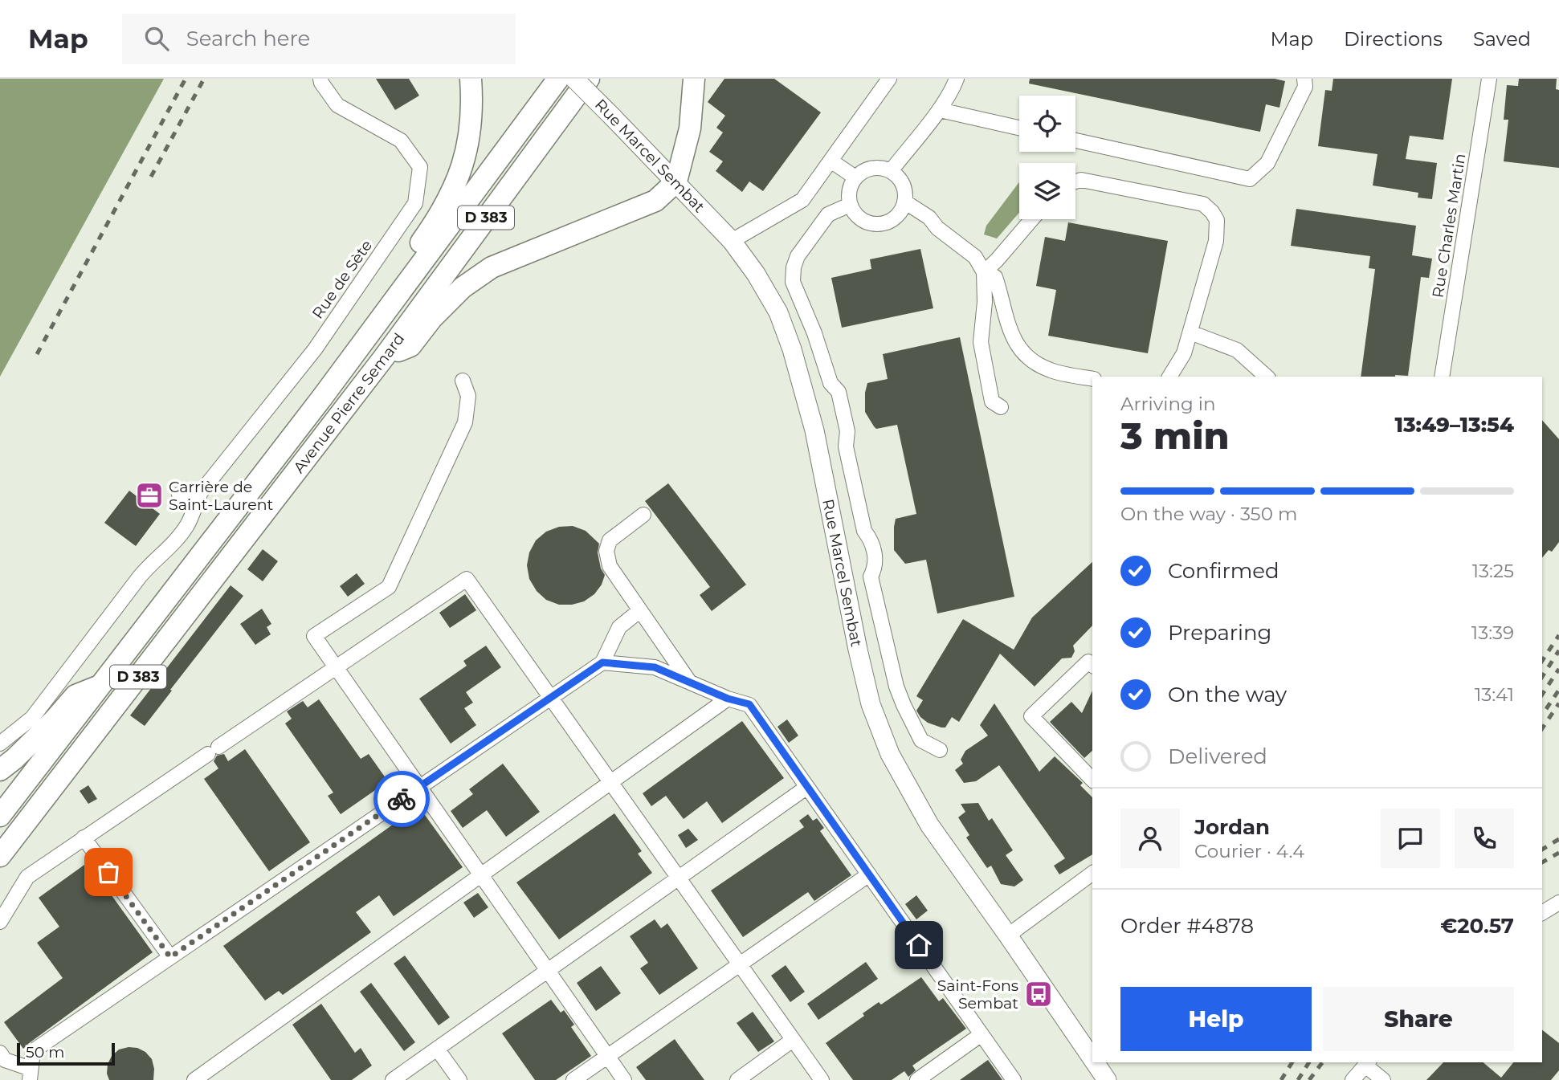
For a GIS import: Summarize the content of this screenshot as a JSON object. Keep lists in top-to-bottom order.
{
  "streets": {
    "highway": ["D 383", "Avenue Pierre Semard"],
    "main road": ["Rue Marcel Sembat"],
    "street": ["Rue Charles Martin", "Rue de Sète"]
  },
  "places": {
    "office": ["Carrière de Saint-Laurent"],
    "bus stop": ["Saint-Fons Sembat"]
  },
  "scale_bar": "50 m",
  "page": {
    "header": "Map",
    "search": "Search here",
    "nav": ["Map", "Directions", "Saved"],
    "heading": ["3 min", "Arriving in", "13:49–13:54"],
    "panel": [
      "Jordan",
      "Courier · 4.4",
      "Order #4878",
      "€20.57"
    ],
    "bar": "On the way · 350 m",
    "list": [
      ["Confirmed", "13:25"],
      ["Preparing", "13:39"],
      ["On the way", "13:41"],
      "Delivered"
    ],
    "buttons": ["Help", "Share"],
    "scale": "50 m"
  }
}
